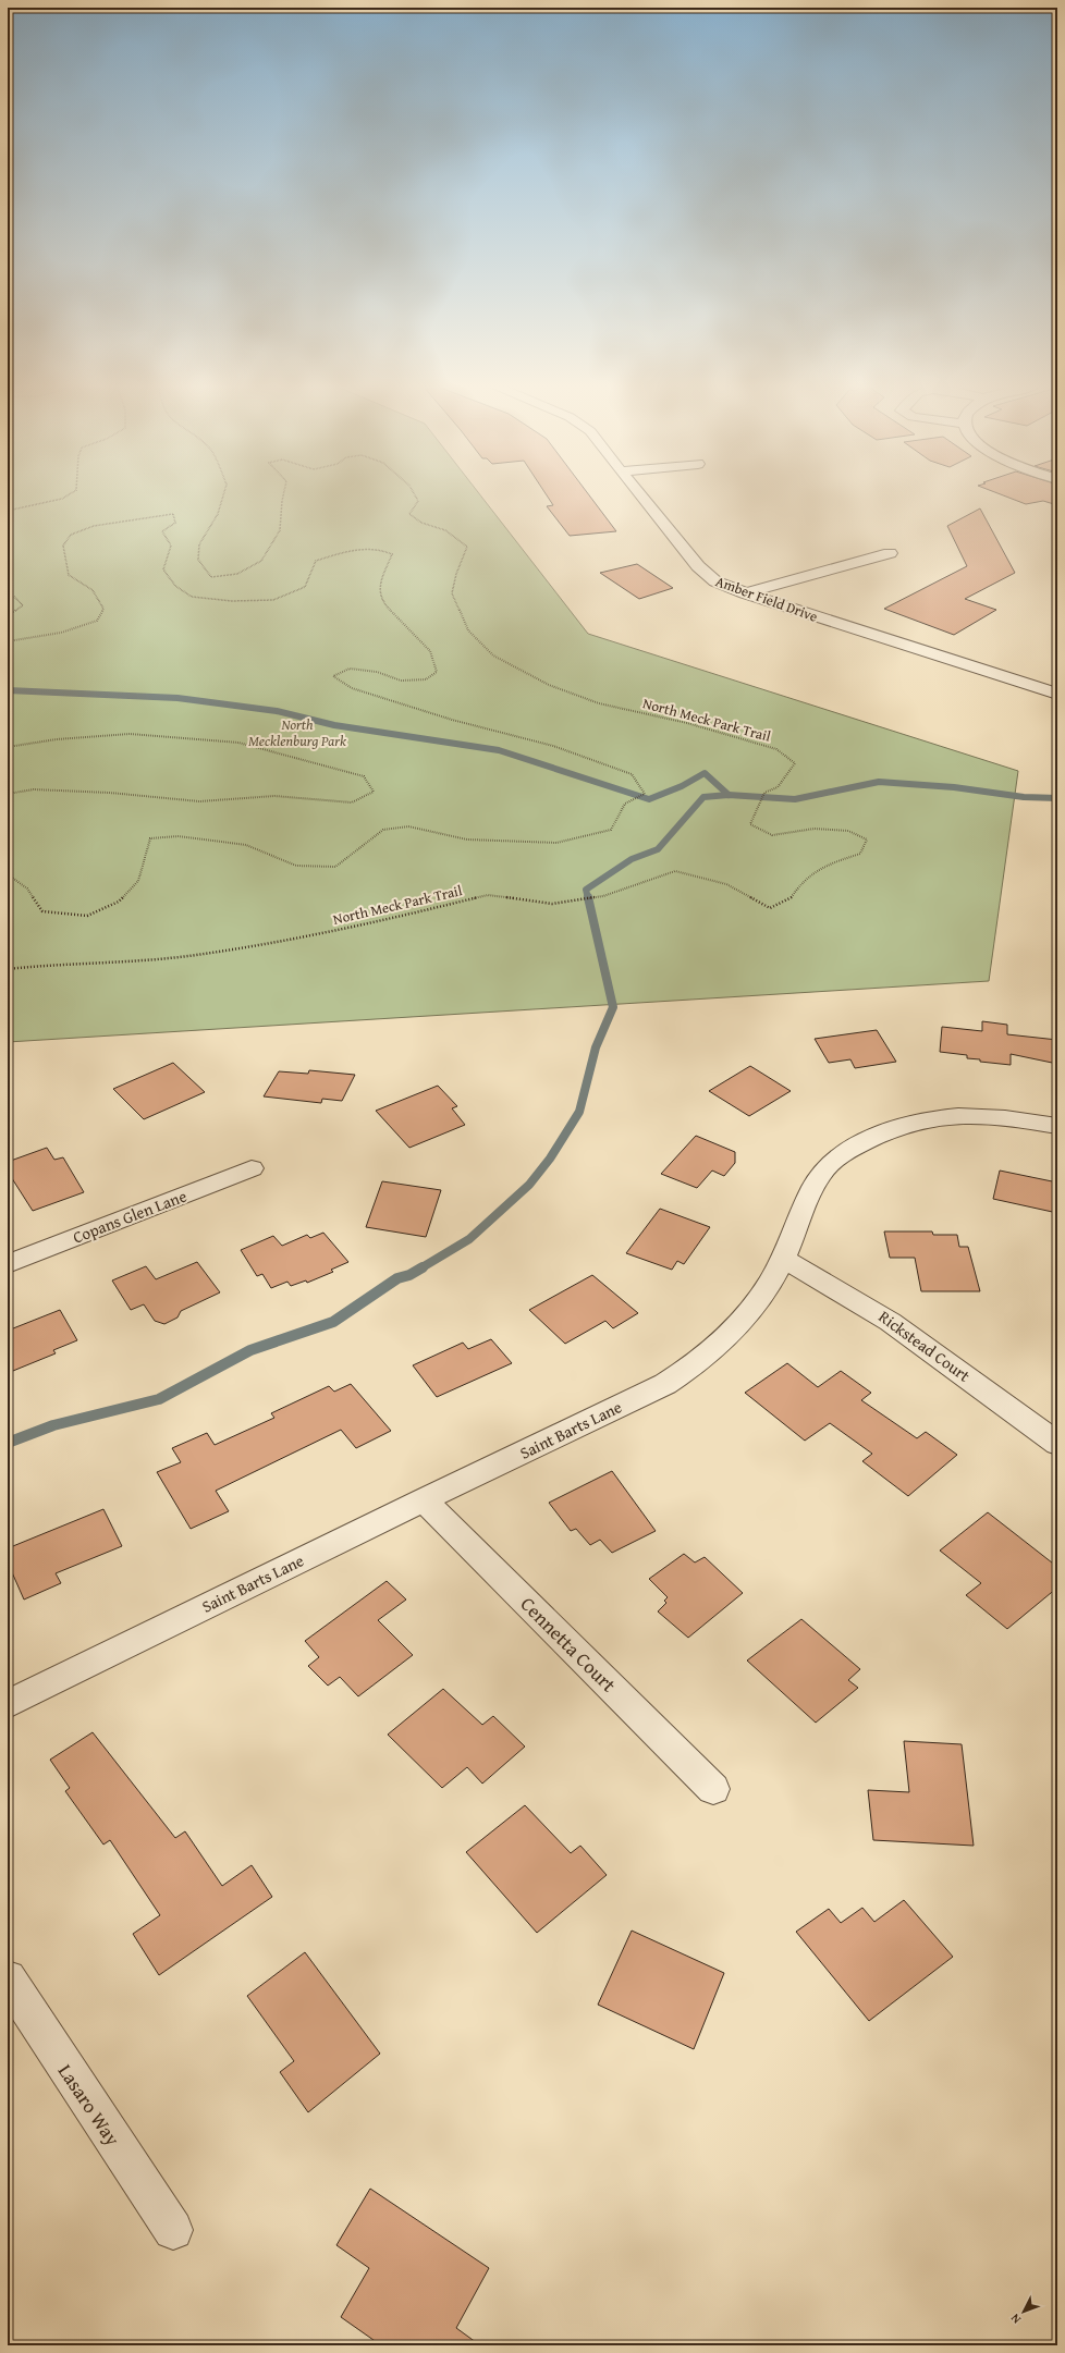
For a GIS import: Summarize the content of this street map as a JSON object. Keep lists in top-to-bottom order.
{
  "streets": {
    "street": [
      "Amber Field Drive",
      "Copans Glen Lane",
      "Rickstead Court",
      "Saint Barts Lane",
      "Cennetta Court",
      "Lasaro Way"
    ],
    "path": ["North Meck Park Trail"]
  },
  "crossings": [
    ["Rickstead Court", "Saint Barts Lane"],
    ["Saint Barts Lane", "Cennetta Court"]
  ],
  "parks": ["North Mecklenburg Park"],
  "north": "bottom left"
}
